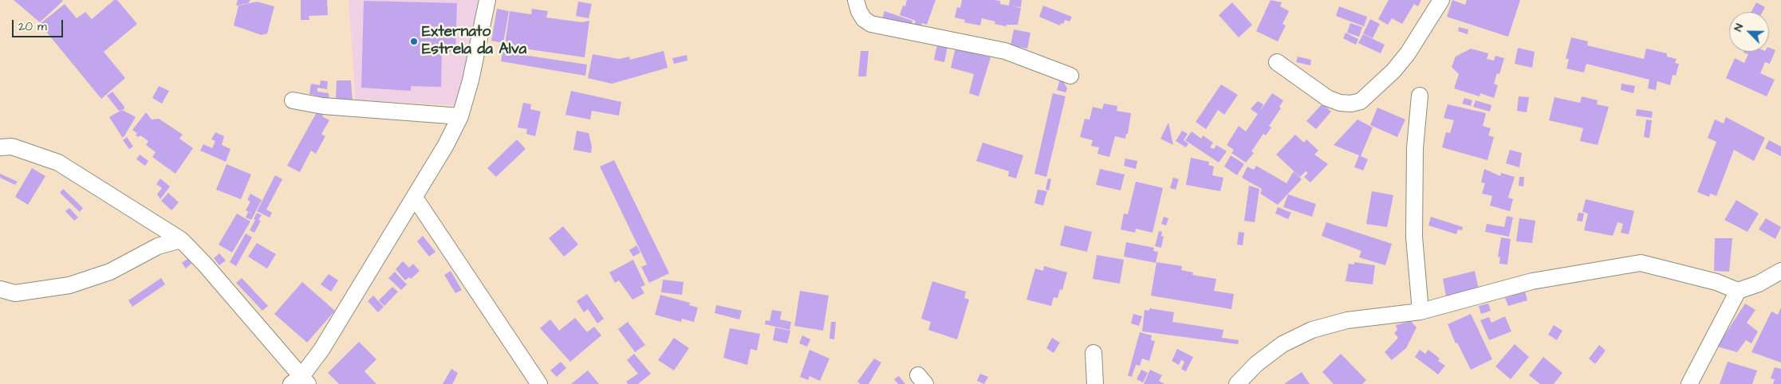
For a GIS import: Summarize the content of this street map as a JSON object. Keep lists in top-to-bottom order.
{
  "places": ["Externato Estrela da Alva"],
  "scale_bar": "20 m",
  "north": "top left"
}
